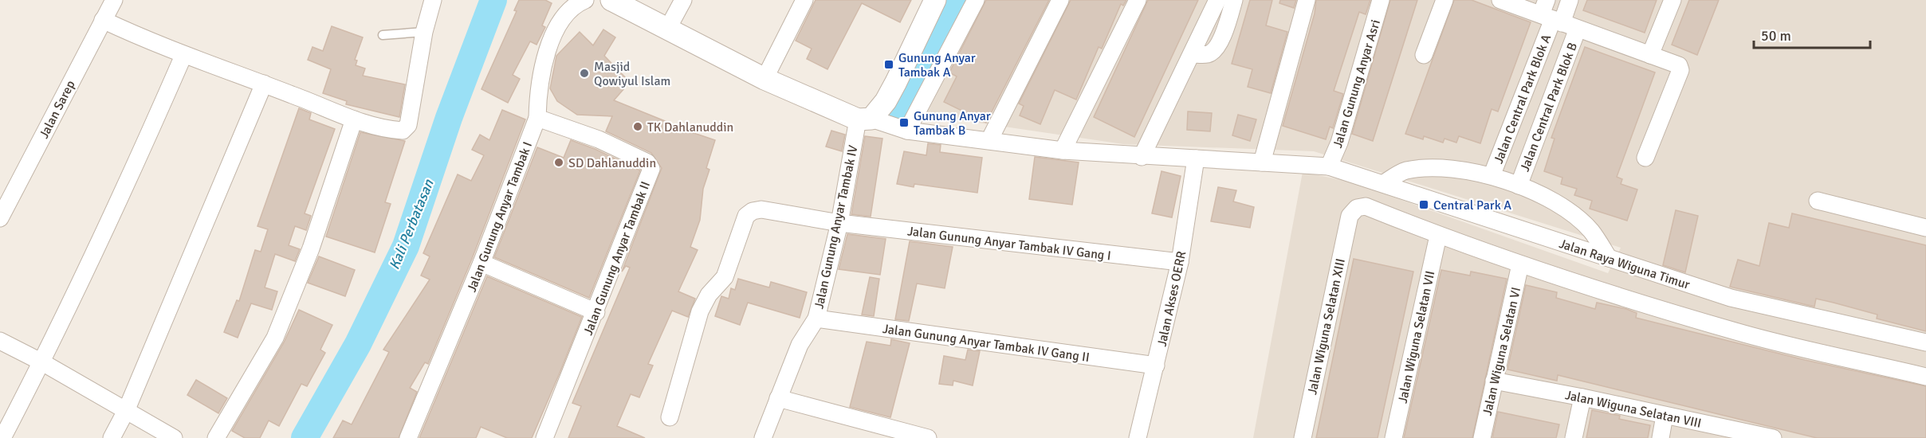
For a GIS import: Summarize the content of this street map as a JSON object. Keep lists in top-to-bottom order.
{
  "streets": {
    "street": [
      "Jalan Gunung Anyar Asri",
      "Jalan Central Park Blok A",
      "Jalan Central Park Blok B",
      "Jalan Sarep",
      "Jalan Gunung Anyar Tambak I",
      "Jalan Gunung Anyar Tambak IV",
      "Jalan Gunung Anyar Tambak IV Gang I",
      "Jalan Gunung Anyar Tambak II",
      "Jalan Raya Wiguna Timur",
      "Jalan Akses OERR",
      "Jalan Wiguna Selatan XIII",
      "Jalan Wiguna Selatan VII",
      "Jalan Gunung Anyar Tambak IV Gang II",
      "Jalan Wiguna Selatan VI",
      "Jalan Wiguna Selatan VIII"
    ]
  },
  "crossings": [
    ["Jalan Gunung Anyar Asri", "Jalan Raya Wiguna Timur"],
    ["Jalan Central Park Blok A", "Jalan Central Park Blok B"],
    ["Jalan Gunung Anyar Tambak I", "Jalan Gunung Anyar Tambak II"],
    ["Jalan Gunung Anyar Tambak IV", "Jalan Gunung Anyar Tambak IV Gang I"],
    ["Jalan Gunung Anyar Tambak IV", "Jalan Raya Wiguna Timur"],
    ["Jalan Gunung Anyar Tambak IV", "Jalan Gunung Anyar Tambak IV Gang II"],
    ["Jalan Gunung Anyar Tambak IV Gang I", "Jalan Akses OERR"],
    ["Jalan Raya Wiguna Timur", "Jalan Akses OERR"],
    ["Jalan Akses OERR", "Jalan Gunung Anyar Tambak IV Gang II"],
    ["Jalan Wiguna Selatan XIII", "Jalan Wiguna Selatan VII"],
    ["Jalan Wiguna Selatan VI", "Jalan Wiguna Selatan VIII"]
  ],
  "water": ["Kali Perbatasan"],
  "places": {
    "transit": ["Gunung Anyar Tambak A", "Gunung Anyar Tambak B", "Central Park A"],
    "other": ["Masjid Qowiyul Islam", "TK Dahlanuddin", "SD Dahlanuddin"]
  },
  "scale_bar": "50 m"
}
